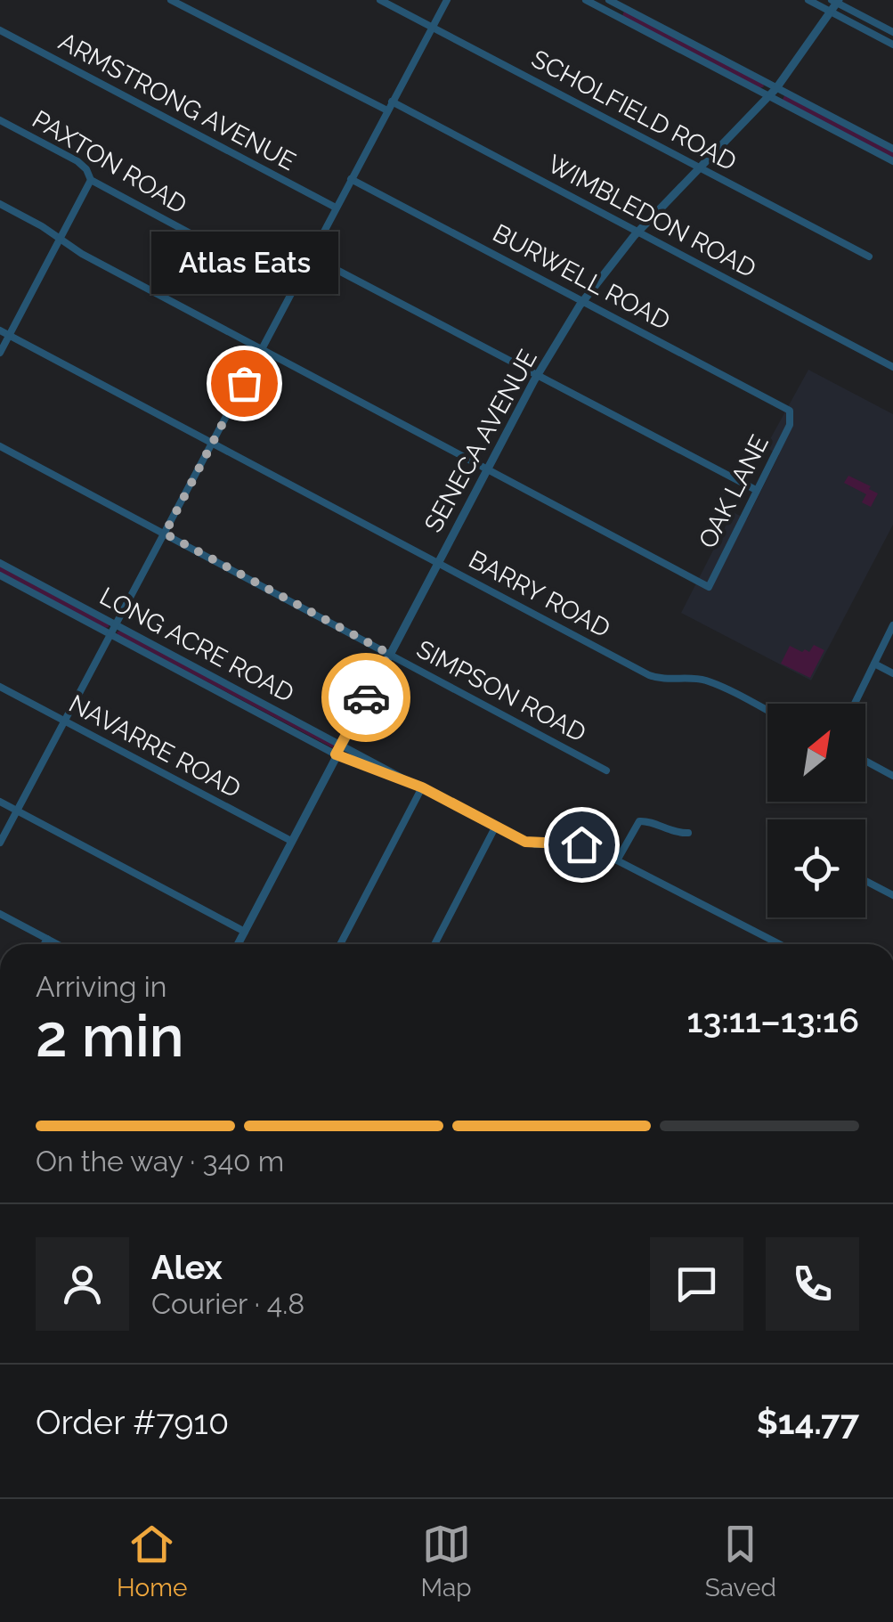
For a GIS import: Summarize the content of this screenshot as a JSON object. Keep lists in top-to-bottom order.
{
  "streets": {
    "street": [
      "ARMSTRONG AVENUE",
      "SCHOLFIELD ROAD",
      "PAXTON ROAD",
      "WIMBLEDON ROAD",
      "BURWELL ROAD",
      "SENECA AVENUE",
      "OAK LANE",
      "BARRY ROAD",
      "LONG ACRE ROAD",
      "SIMPSON ROAD",
      "NAVARRE ROAD"
    ]
  },
  "crossings": [
    ["SCHOLFIELD ROAD", "SENECA AVENUE"],
    ["WIMBLEDON ROAD", "SENECA AVENUE"],
    ["BURWELL ROAD", "SENECA AVENUE"],
    ["BURWELL ROAD", "OAK LANE"],
    ["SENECA AVENUE", "OAK LANE"],
    ["SENECA AVENUE", "BARRY ROAD"],
    ["SENECA AVENUE", "LONG ACRE ROAD"],
    ["SENECA AVENUE", "SIMPSON ROAD"],
    ["SENECA AVENUE", "NAVARRE ROAD"]
  ],
  "places": ["Atlas Eats"],
  "north": "top right",
  "page": {
    "bubble": "Atlas Eats",
    "heading": ["2 min", "Arriving in", "13:11–13:16"],
    "panel": [
      "Alex",
      "Courier · 4.8",
      "Order #7910",
      "$14.77"
    ],
    "bar": "On the way · 340 m",
    "tabs": ["Home", "Map", "Saved"]
  }
}
